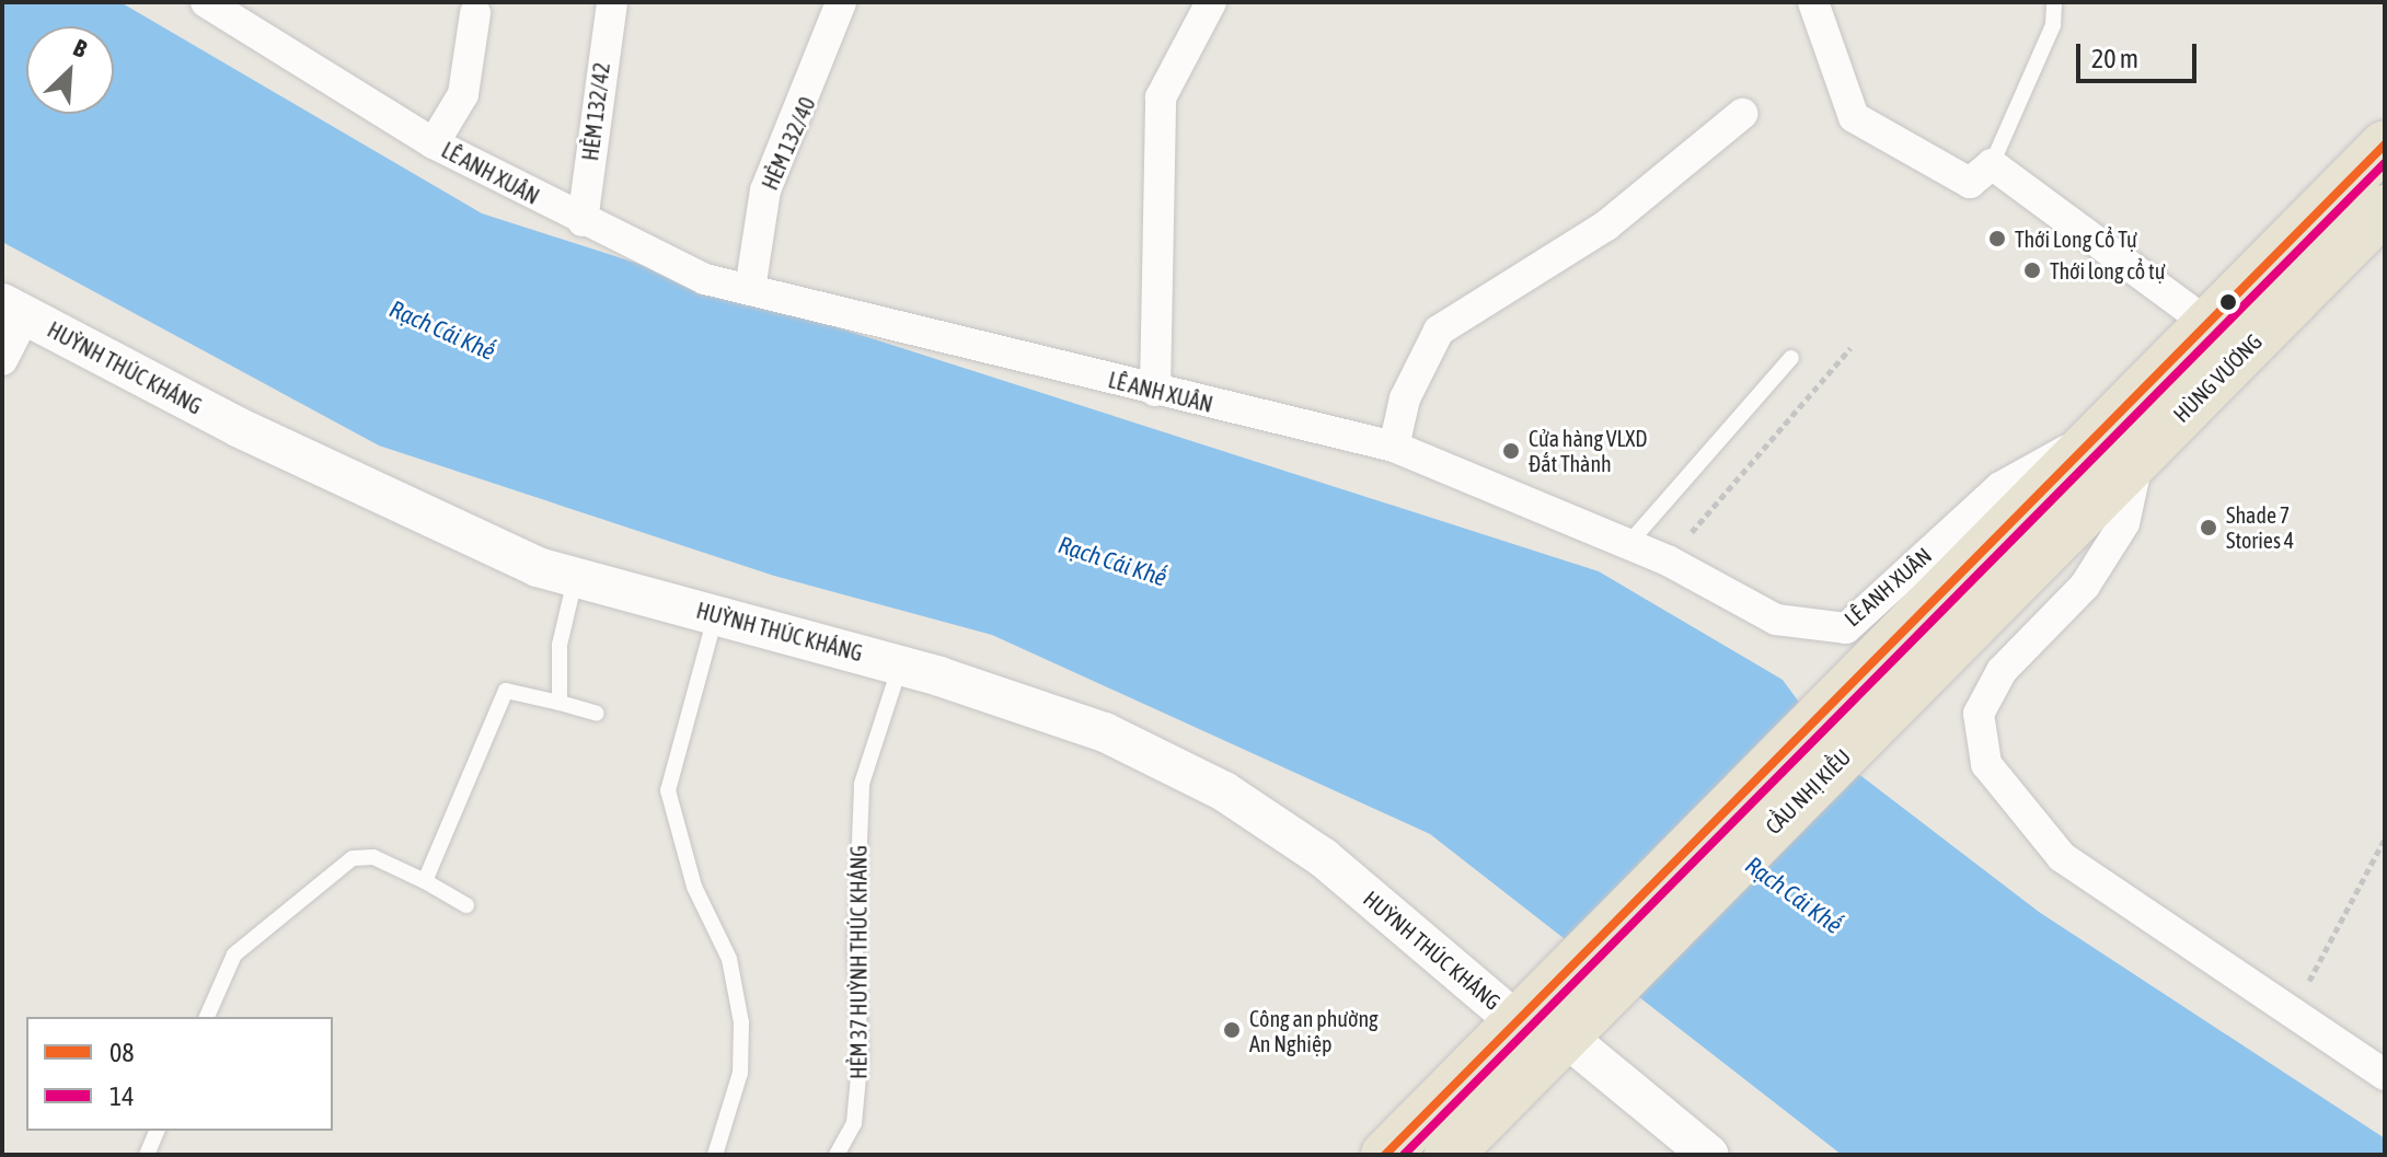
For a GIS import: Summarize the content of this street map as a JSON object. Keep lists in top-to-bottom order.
{
  "streets": {
    "highway": ["HÙNG VƯƠNG", "CẦU NHỊ KIỀU"],
    "street": [
      "HẺM 132/42",
      "HẺM 132/40",
      "LÊ ANH XUÂN",
      "HUỲNH THÚC KHÁNG"
    ],
    "lane": ["HẺM 37 HUỲNH THÚC KHÁNG"]
  },
  "crossings": [
    ["HẺM 132/42", "LÊ ANH XUÂN"],
    ["HẺM 132/40", "LÊ ANH XUÂN"],
    ["LÊ ANH XUÂN", "HÙNG VƯƠNG"],
    ["HUỲNH THÚC KHÁNG", "CẦU NHỊ KIỀU"],
    ["HUỲNH THÚC KHÁNG", "HẺM 37 HUỲNH THÚC KHÁNG"],
    ["HÙNG VƯƠNG", "CẦU NHỊ KIỀU"]
  ],
  "water": ["Rạch Cái Khế"],
  "places": [
    "Thới Long Cổ Tự",
    "Thới long cổ tự",
    "Cửa hàng VLXD Đắt Thành",
    "Shade 7 Stories 4",
    "Công an phường An Nghiệp"
  ],
  "lines": ["transit line 08", "transit line 14"],
  "legend": ["08", "14"],
  "scale_bar": "20 m",
  "north": "top right"
}
